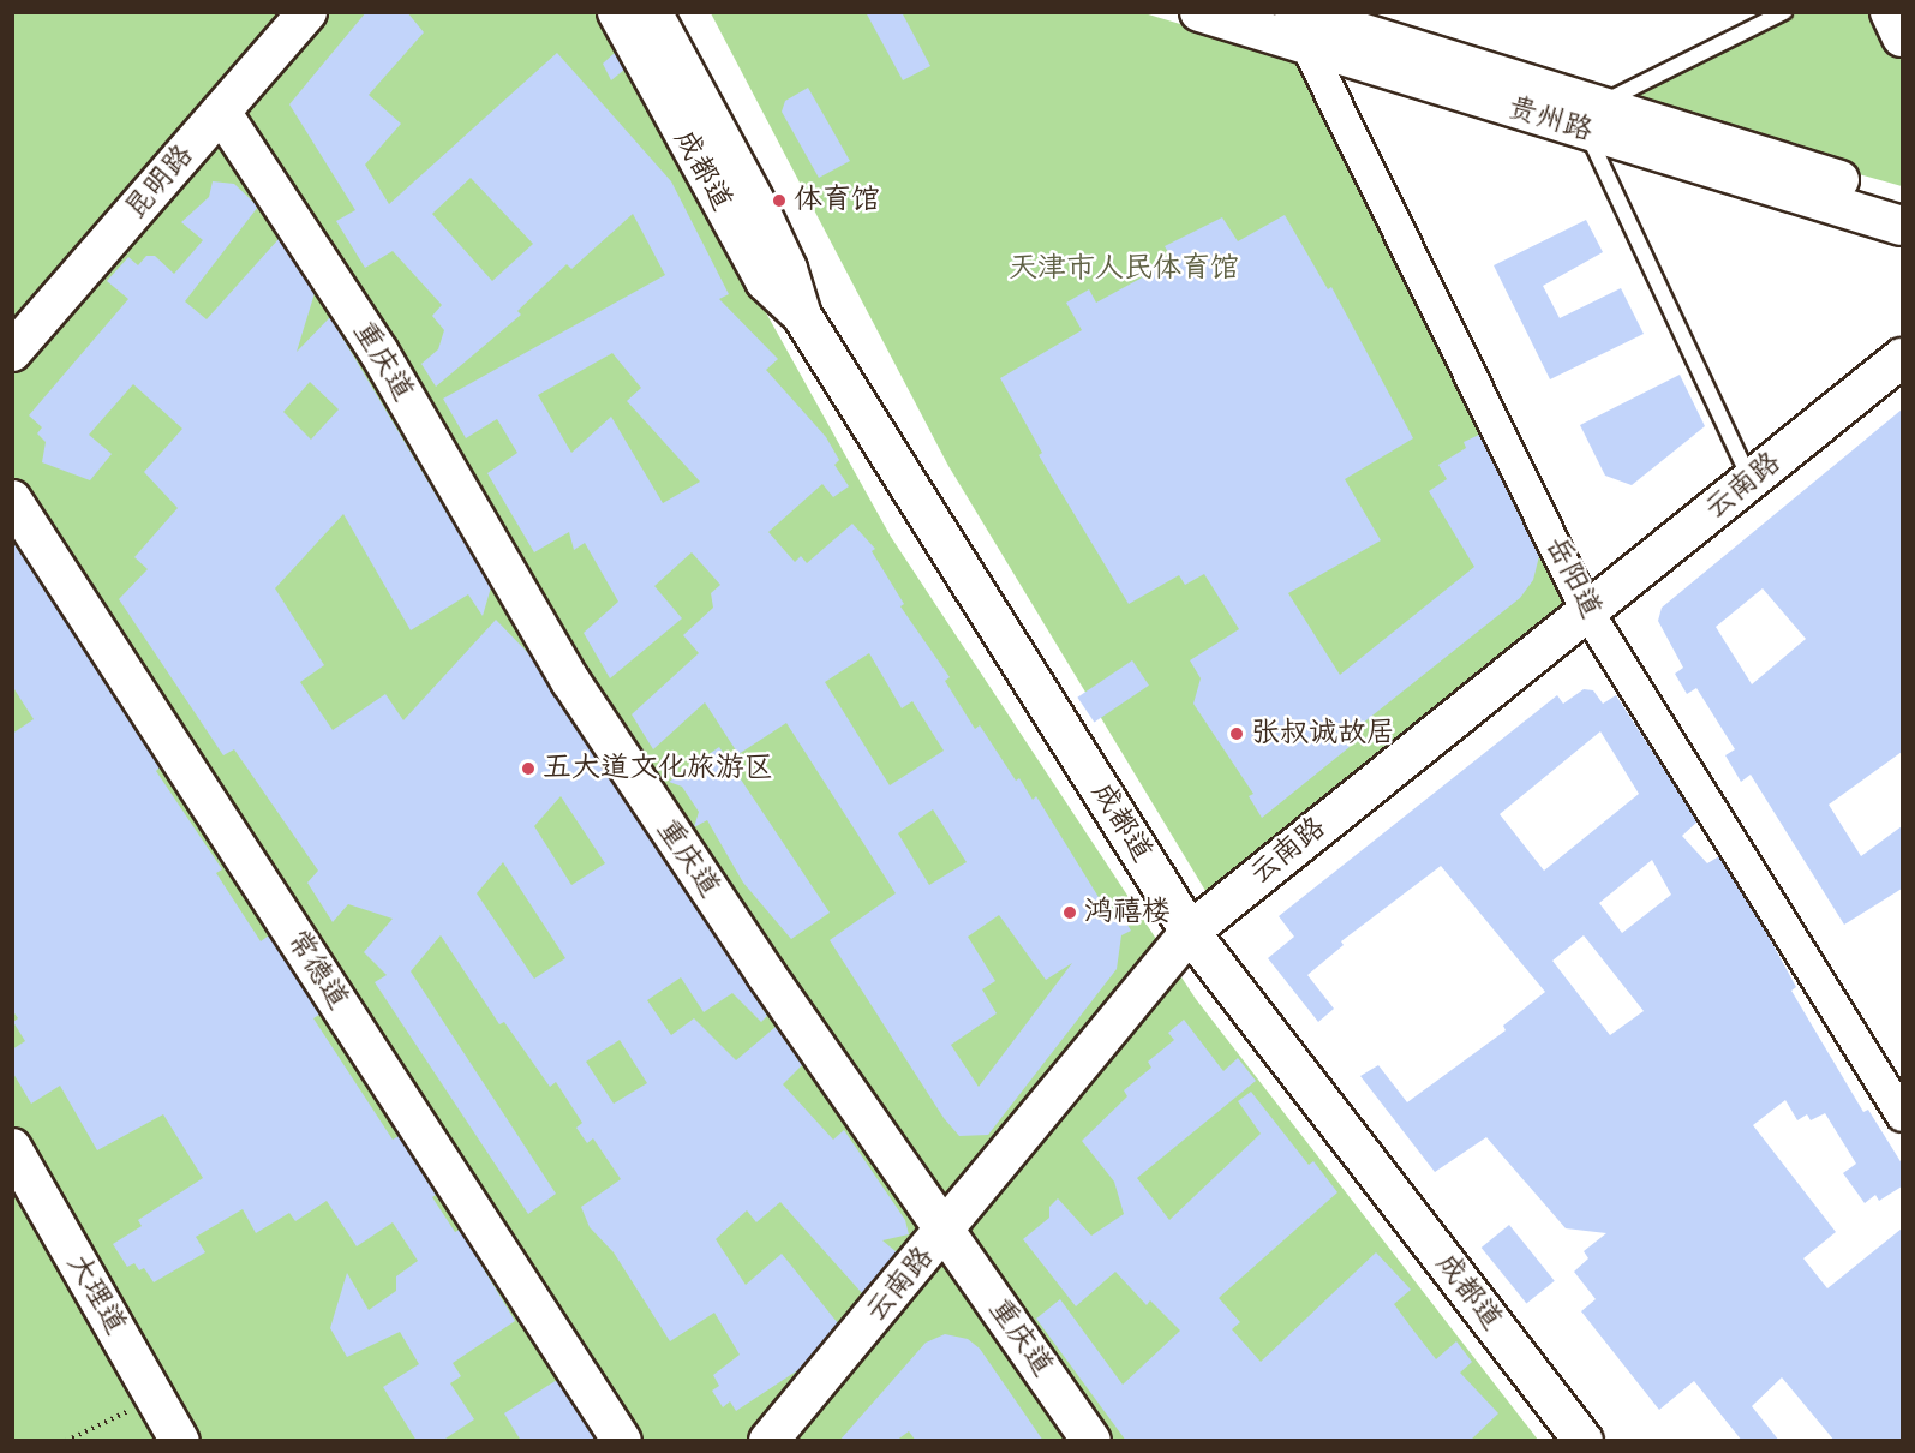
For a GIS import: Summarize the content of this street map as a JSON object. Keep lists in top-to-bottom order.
{
  "streets": {
    "street": [
      "贵州路",
      "成都道",
      "昆明路",
      "重庆道",
      "云南路",
      "岳阳道",
      "常德道",
      "大理道"
    ]
  },
  "crossings": [
    ["贵州路", "岳阳道"],
    ["成都道", "云南路"],
    ["昆明路", "重庆道"],
    ["重庆道", "云南路"],
    ["云南路", "岳阳道"]
  ],
  "parks": ["天津市人民体育馆"],
  "places": [
    "体育馆",
    "张叔诚故居",
    "五大道文化旅游区",
    "鸿禧楼"
  ]
}
